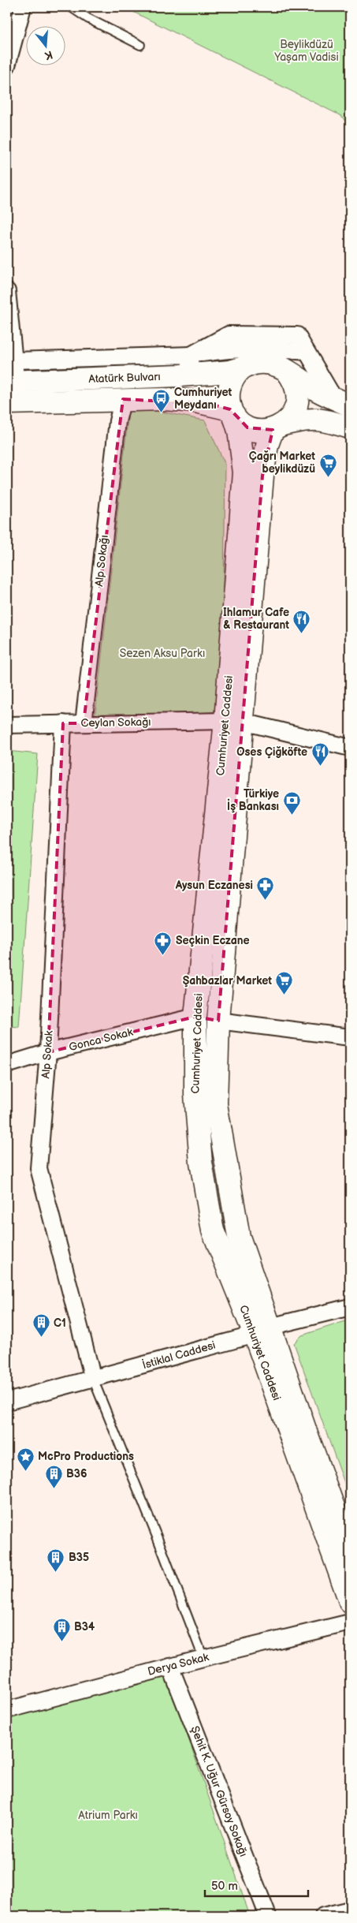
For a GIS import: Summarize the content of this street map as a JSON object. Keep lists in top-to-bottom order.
{
  "streets": {
    "main road": ["Atatürk Bulvarı", "Cumhuriyet Caddesi"],
    "street": [
      "Alp Sokağı",
      "Ceylan Sokağı",
      "Gonca Sokak",
      "Alp Sokak",
      "İstiklal Caddesi",
      "Derya Sokak",
      "Şehit K. Uğur Gürsoy Sokağı"
    ]
  },
  "crossings": [
    ["Atatürk Bulvarı", "Alp Sokağı"],
    ["Atatürk Bulvarı", "Cumhuriyet Caddesi"],
    ["Alp Sokağı", "Ceylan Sokağı"],
    ["Ceylan Sokağı", "Cumhuriyet Caddesi"],
    ["Ceylan Sokağı", "Alp Sokak"],
    ["Cumhuriyet Caddesi", "Gonca Sokak"],
    ["Cumhuriyet Caddesi", "İstiklal Caddesi"],
    ["Gonca Sokak", "Alp Sokak"],
    ["Alp Sokak", "İstiklal Caddesi"],
    ["Derya Sokak", "Şehit K. Uğur Gürsoy Sokağı"]
  ],
  "parks": ["Beylikdüzü Yaşam Vadisi", "Sezen Aksu Parkı", "Atrium Parkı"],
  "places": {
    "bus stop": ["Cumhuriyet Meydanı"],
    "supermarket": ["Çağrı Market beylikdüzü", "Şahbazlar Market"],
    "restaurant": ["Ihlamur Cafe & Restaurant", "Oses Çiğköfte"],
    "bank": ["Türkiye İş Bankası"],
    "pharmacy": ["Aysun Eczanesi", "Seçkin Eczane"],
    "building": [
      "C1",
      "B36",
      "B35",
      "B34"
    ],
    "place": ["McPro Productions"]
  },
  "scale_bar": "50 m",
  "north": "bottom"
}
